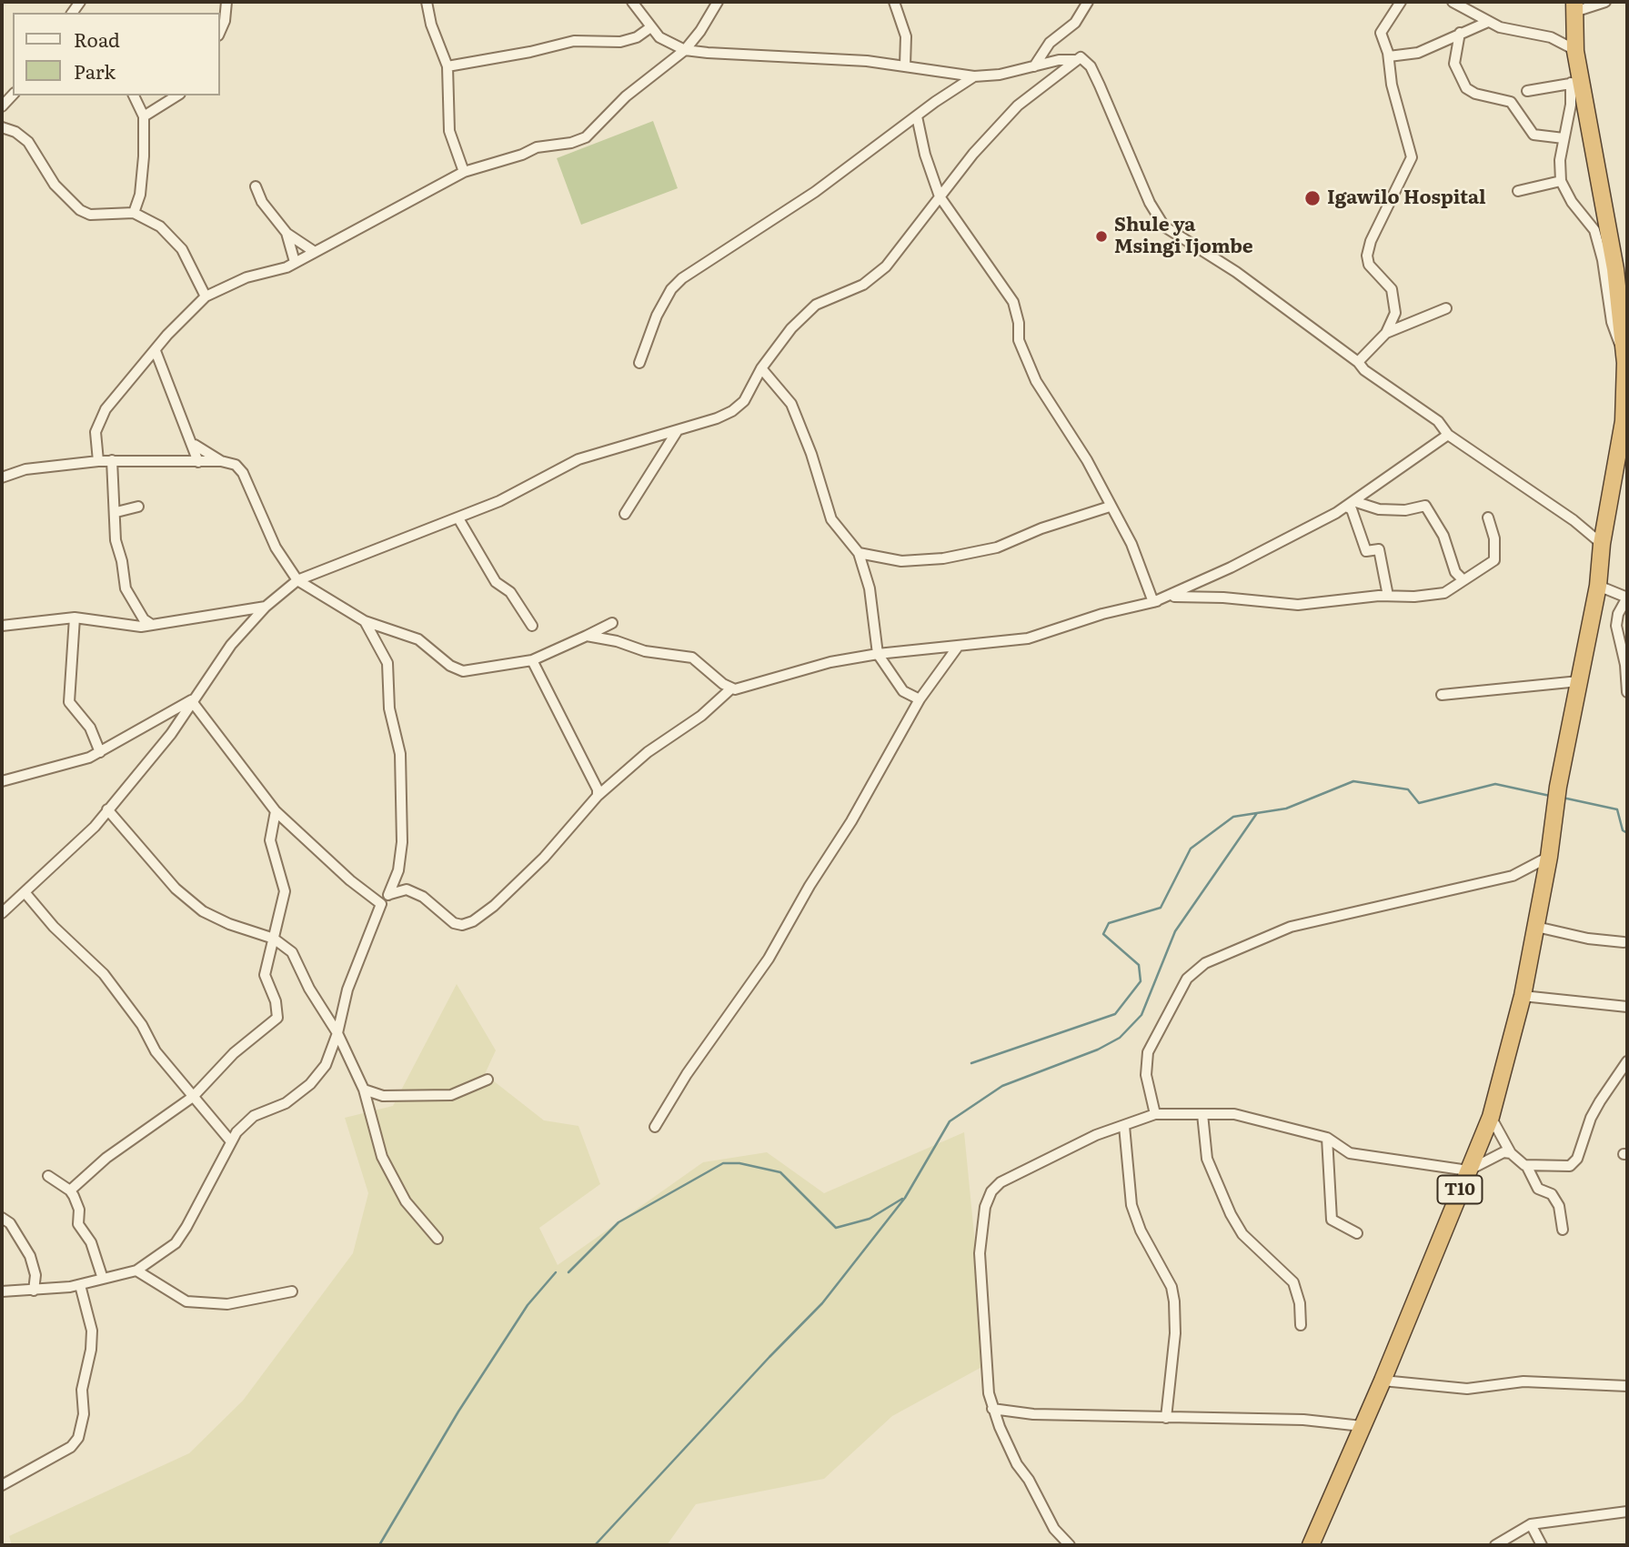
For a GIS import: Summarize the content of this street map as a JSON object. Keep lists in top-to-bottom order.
{
  "streets": {
    "highway": ["T10"]
  },
  "places": ["Igawilo Hospital", "Shule ya Msingi Ijombe"],
  "legend": ["Road", "Park"]
}
